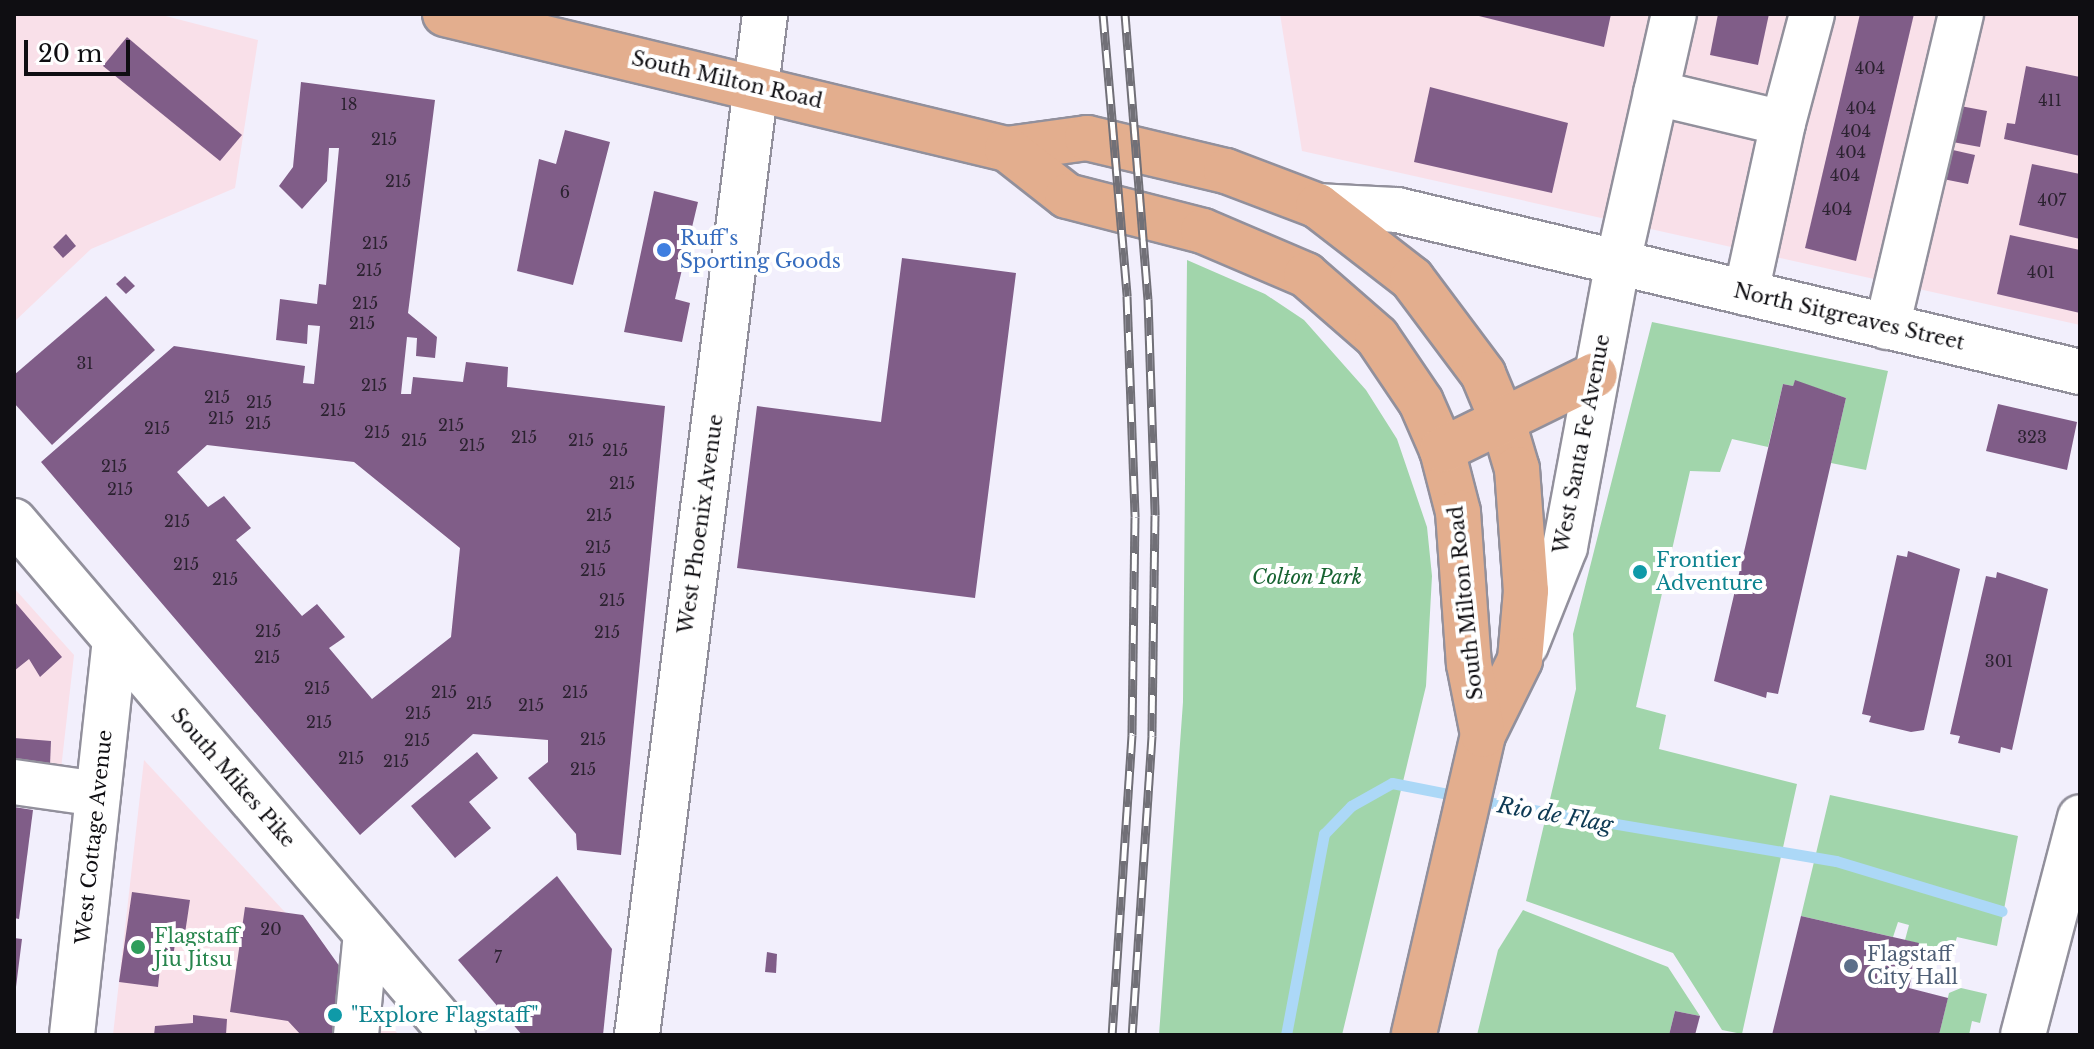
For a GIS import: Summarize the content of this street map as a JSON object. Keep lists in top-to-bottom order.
{
  "streets": {
    "main road": ["South Milton Road", "West Santa Fe Avenue"],
    "street": [
      "North Sitgreaves Street",
      "West Phoenix Avenue",
      "South Mikes Pike",
      "West Cottage Avenue"
    ]
  },
  "crossings": [
    ["South Milton Road", "West Santa Fe Avenue"],
    ["South Milton Road", "West Phoenix Avenue"],
    ["North Sitgreaves Street", "West Santa Fe Avenue"],
    ["South Mikes Pike", "West Cottage Avenue"]
  ],
  "water": ["Rio de Flag"],
  "parks": ["Colton Park"],
  "places": [
    "Ruff's Sporting Goods",
    "Frontier Adventure",
    "Flagstaff Jiu Jitsu",
    "Flagstaff City Hall",
    "\"Explore Flagstaff\""
  ],
  "house_numbers": [
    "404",
    "411",
    "18",
    "404",
    "404",
    "215",
    "404",
    "404",
    "215",
    "6",
    "407",
    "404",
    "215",
    "215",
    "401",
    "215",
    "215",
    "31",
    "215",
    "215",
    "215",
    "215",
    "215",
    "215",
    "215",
    "215",
    "215",
    "215",
    "323",
    "215",
    "215",
    "215",
    "215",
    "215",
    "215",
    "215",
    "215",
    "215",
    "215",
    "215",
    "215",
    "215",
    "215",
    "215",
    "215",
    "215",
    "301",
    "215",
    "215",
    "215",
    "215",
    "215",
    "215",
    "215",
    "215",
    "215",
    "215",
    "215",
    "215",
    "20",
    "7"
  ],
  "scale_bar": "20 m"
}
